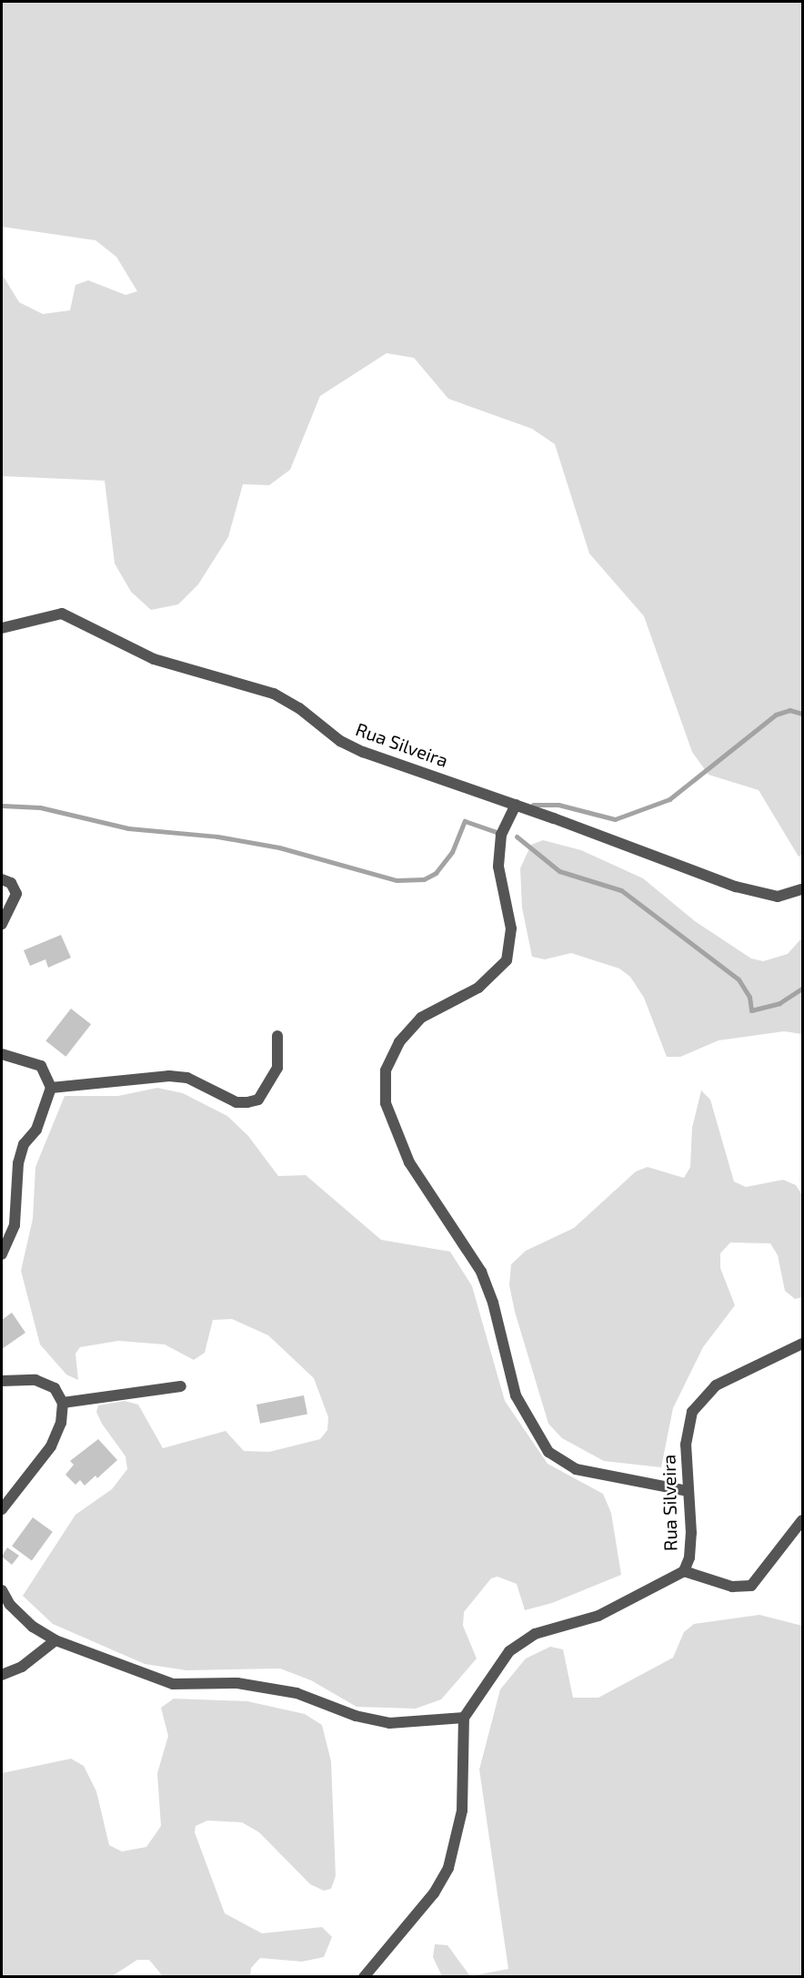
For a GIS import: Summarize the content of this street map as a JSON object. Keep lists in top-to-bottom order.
{
  "streets": {
    "street": ["Rua Silveira"]
  }
}
